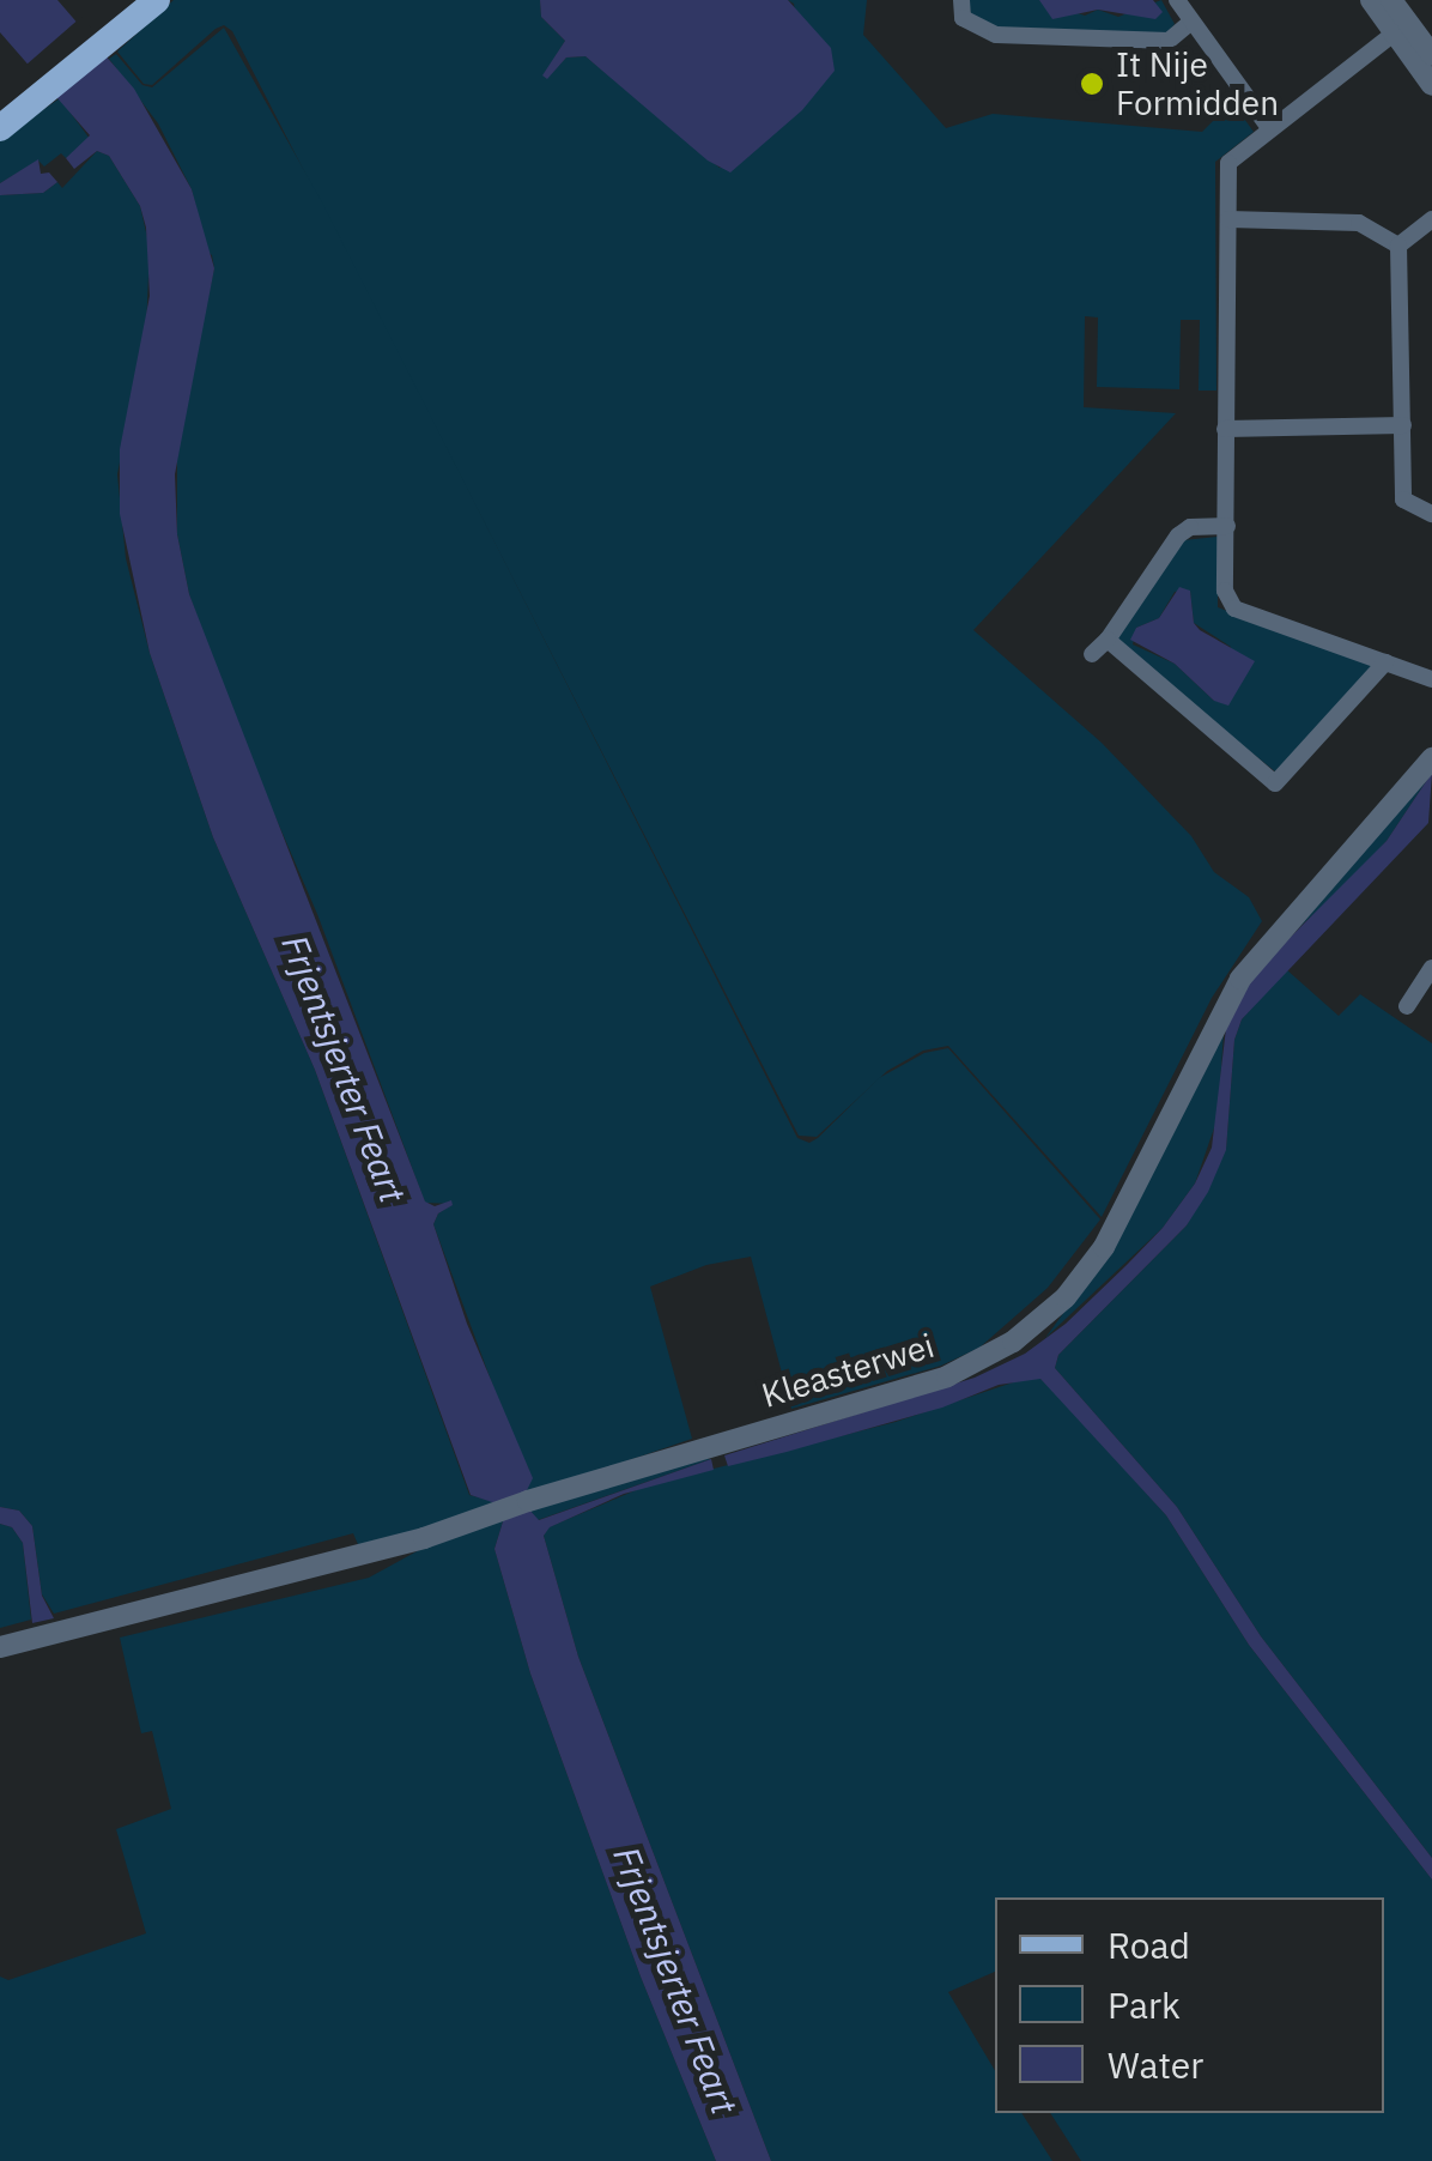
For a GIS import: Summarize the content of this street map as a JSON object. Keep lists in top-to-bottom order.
{
  "streets": {
    "street": ["Kleasterwei"]
  },
  "water": ["Frjentsjerter Feart"],
  "places": ["It Nije Formidden"],
  "legend": ["Road", "Park", "Water"]
}
